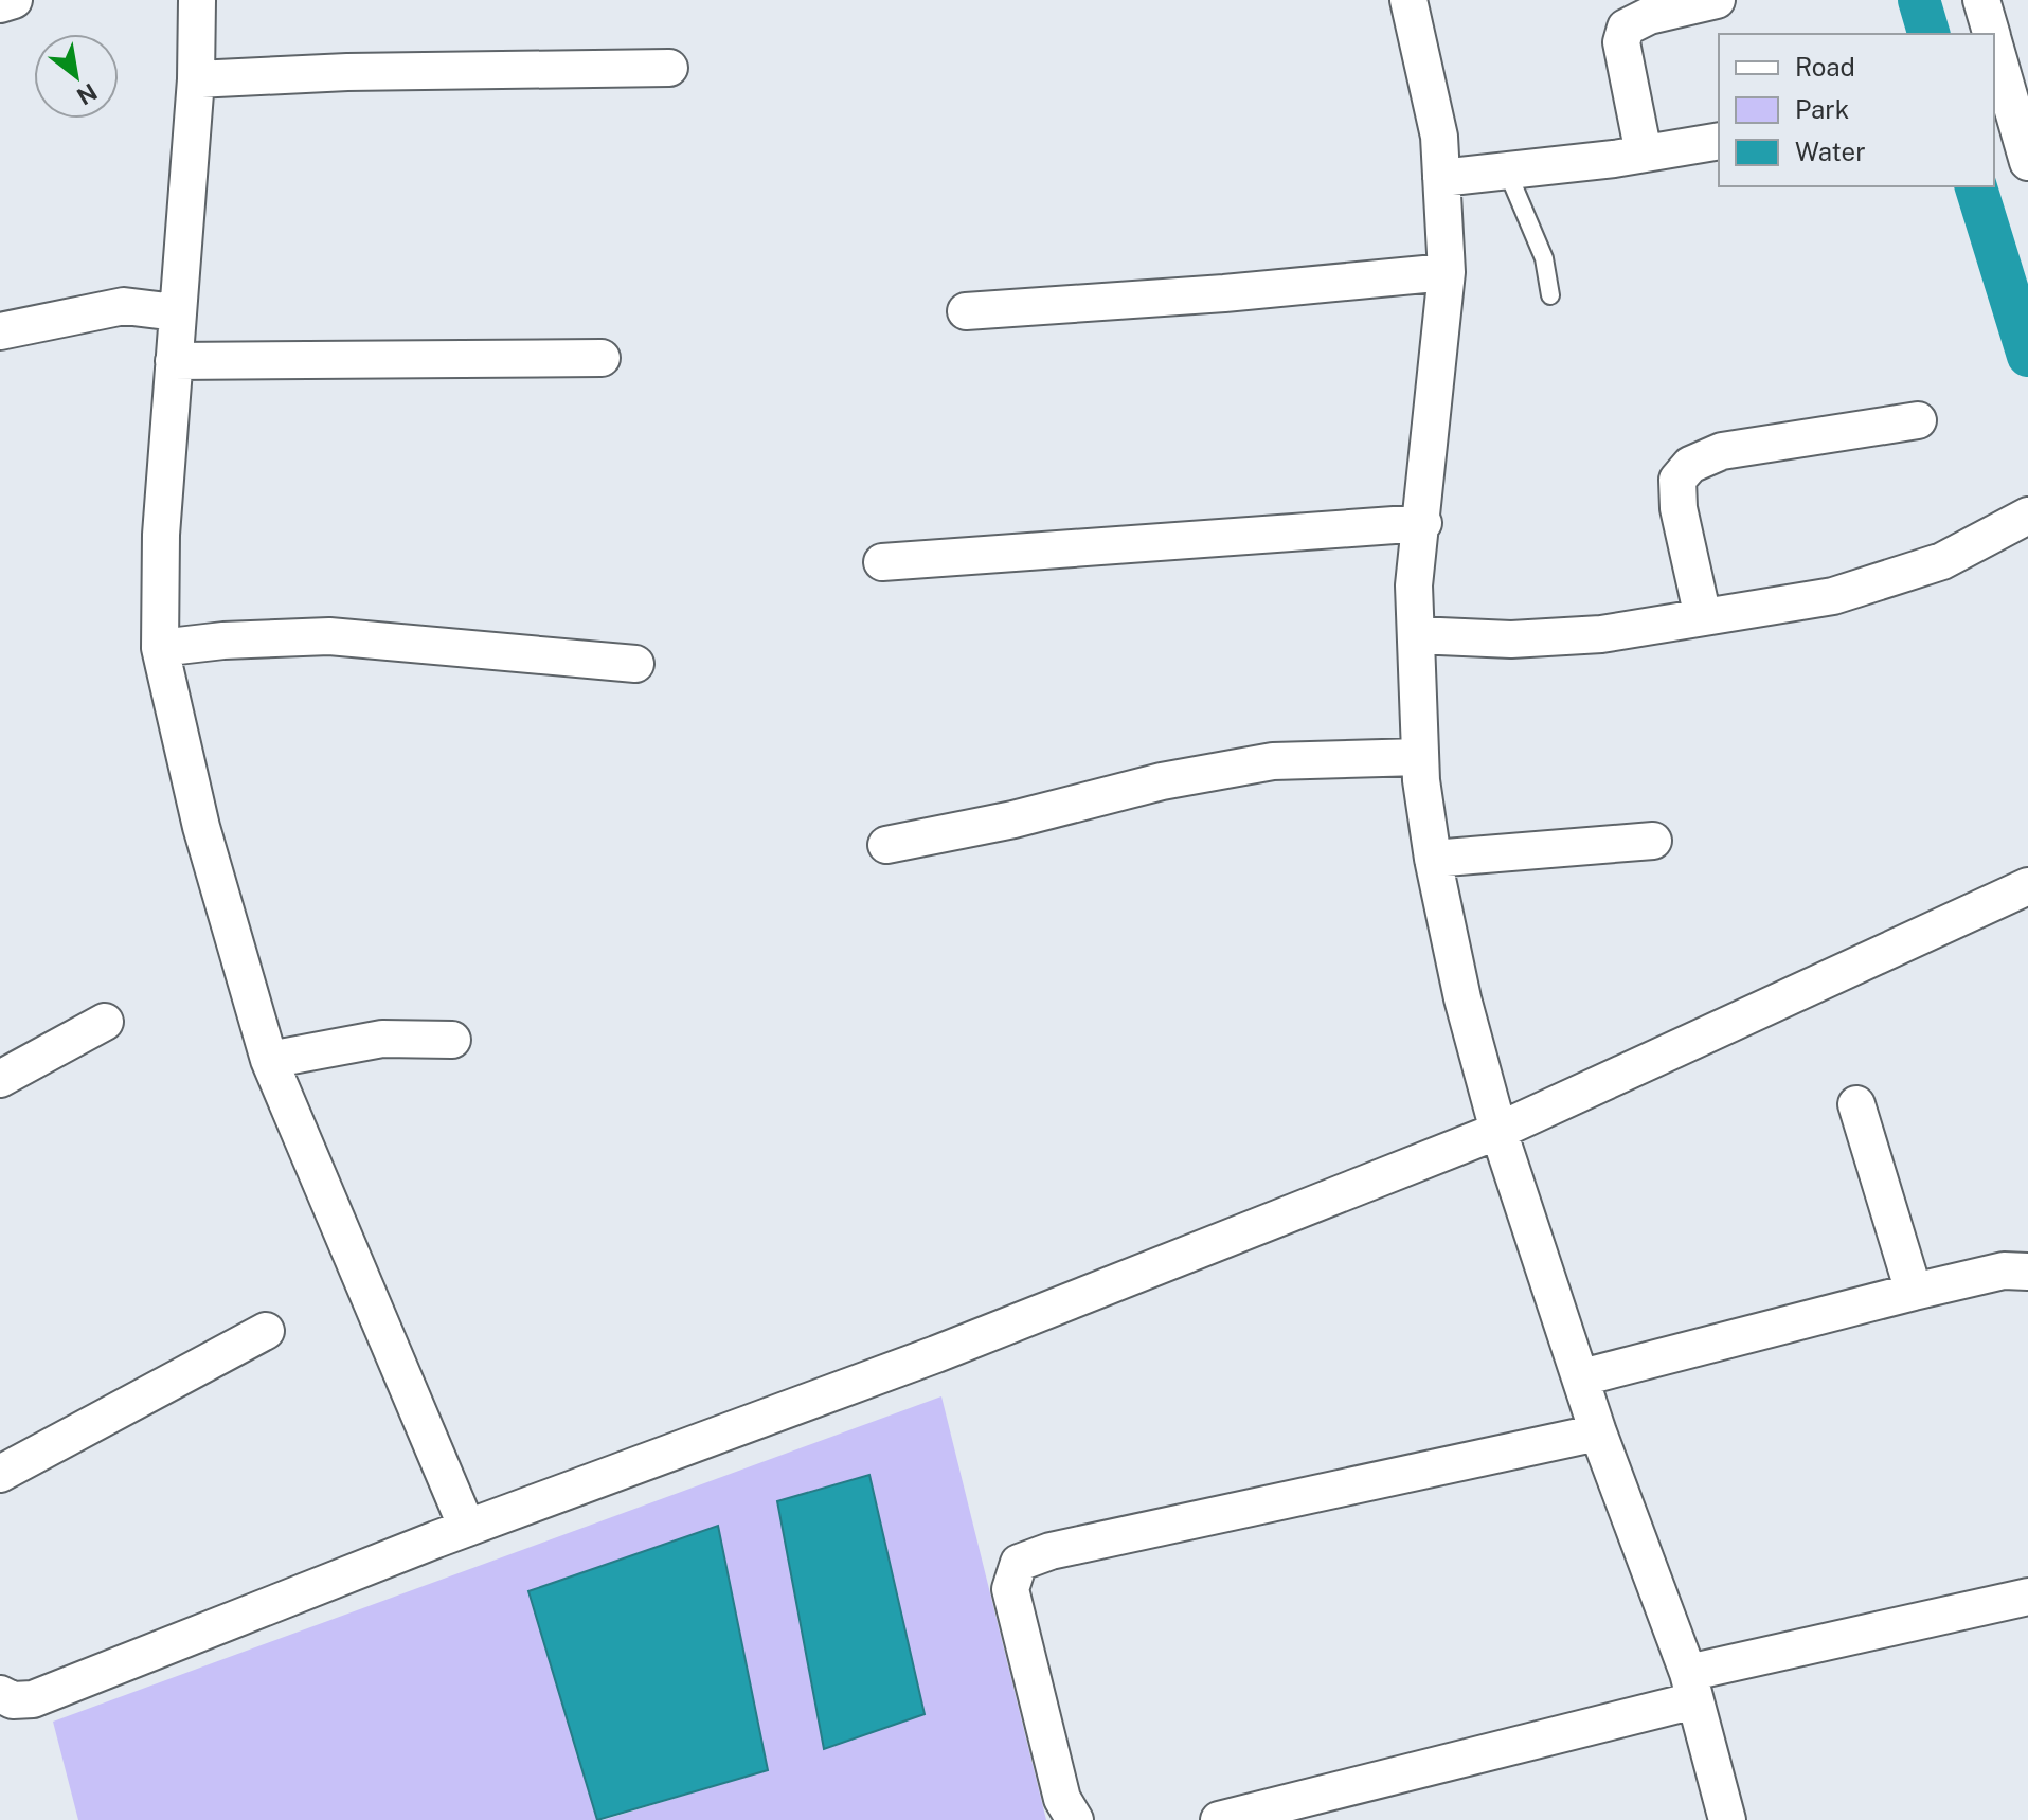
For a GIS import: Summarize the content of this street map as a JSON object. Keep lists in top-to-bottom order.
{
  "legend": ["Road", "Park", "Water"],
  "north": "bottom right"
}
